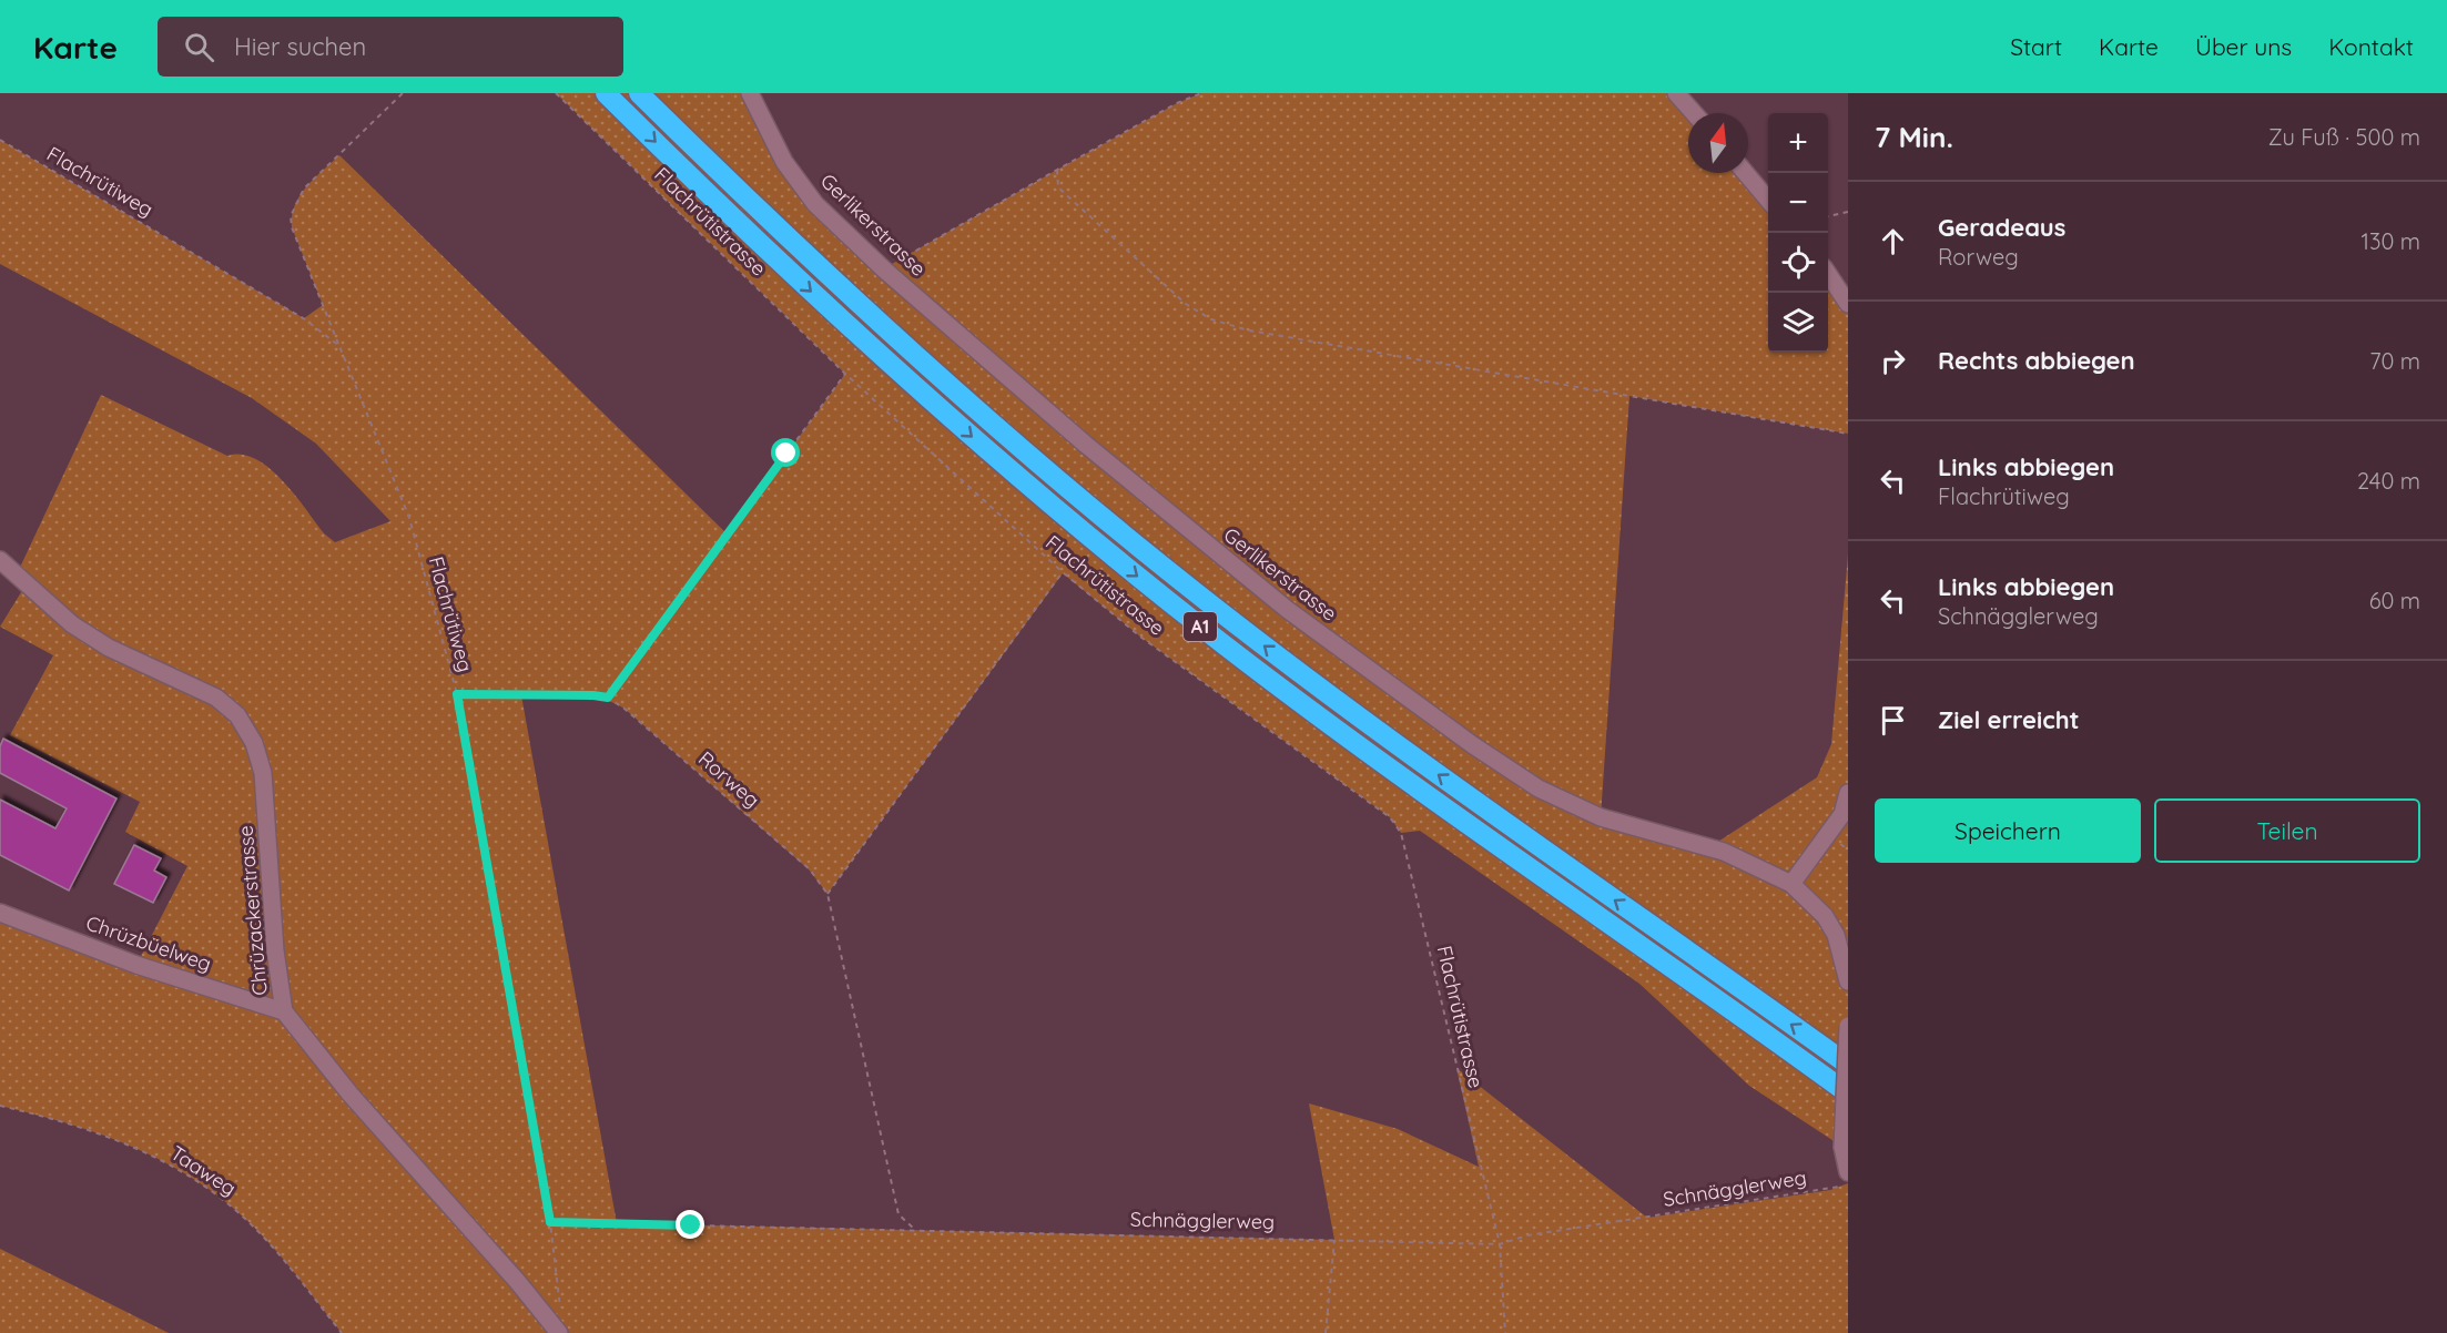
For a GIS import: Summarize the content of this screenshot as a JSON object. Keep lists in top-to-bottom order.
{
  "streets": {
    "highway": ["A1"],
    "street": ["Gerlikerstrasse", "Chrüzackerstrasse", "Chrüzbüelweg"],
    "path": [
      "Flachrütiweg",
      "Flachrütistrasse",
      "Rorweg",
      "Taaweg",
      "Schnägglerweg"
    ]
  },
  "crossings": [
    ["Flachrütiweg", "Schnägglerweg"],
    ["Flachrütistrasse", "Schnägglerweg"],
    ["Chrüzackerstrasse", "Chrüzbüelweg"]
  ],
  "north": "top",
  "page": {
    "header": "Karte",
    "search": "Hier suchen",
    "nav": [
      "Start",
      "Karte",
      "Über uns",
      "Kontakt"
    ],
    "heading": ["7 Min.", "Zu Fuß · 500 m"],
    "map_buttons": ["+", "−"],
    "list": [
      ["Geradeaus", "Rorweg", "130 m"],
      ["Rechts abbiegen", "70 m"],
      ["Links abbiegen", "Flachrütiweg", "240 m"],
      ["Links abbiegen", "Schnägglerweg", "60 m"],
      "Ziel erreicht"
    ],
    "buttons": ["Speichern", "Teilen"]
  }
}
